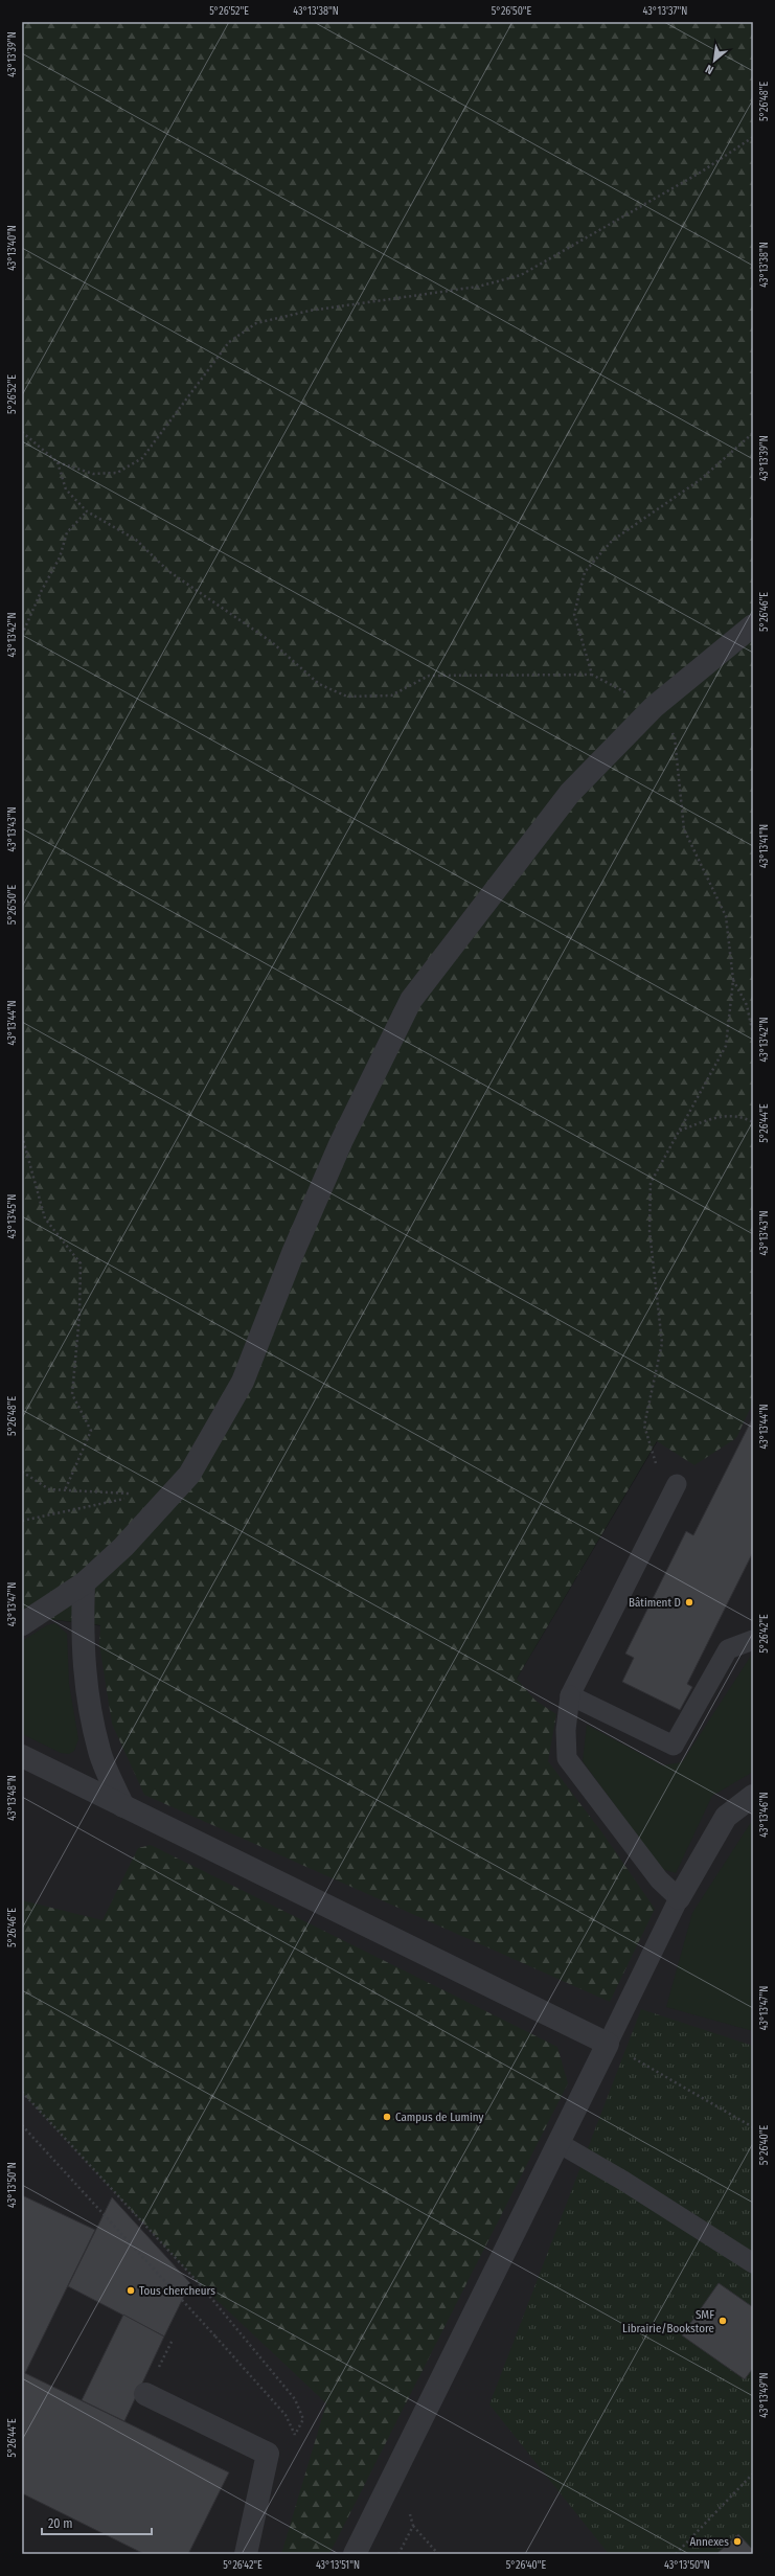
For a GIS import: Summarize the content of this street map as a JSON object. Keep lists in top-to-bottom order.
{
  "places": [
    "Bâtiment D",
    "Campus de Luminy",
    "Tous chercheurs",
    "SMF Librairie/Bookstore",
    "Annexes"
  ],
  "scale_bar": "20 m",
  "north": "bottom left",
  "coordinates": [
    "5°26'52\"E",
    "43°13'38\"N",
    "5°26'50\"E",
    "43°13'37\"N",
    "43°13'39\"N",
    "5°26'48\"E",
    "43°13'40\"N",
    "5°26'46\"E",
    "43°13'42\"N",
    "43°13'43\"N",
    "43°13'41\"N",
    "43°13'44\"N",
    "5°26'44\"E",
    "43°13'45\"N",
    "43°13'47\"N",
    "5°26'42\"E",
    "43°13'48\"N",
    "43°13'46\"N",
    "5°26'40\"E",
    "43°13'50\"N",
    "43°13'49\"N",
    "43°13'51\"N"
  ]
}
